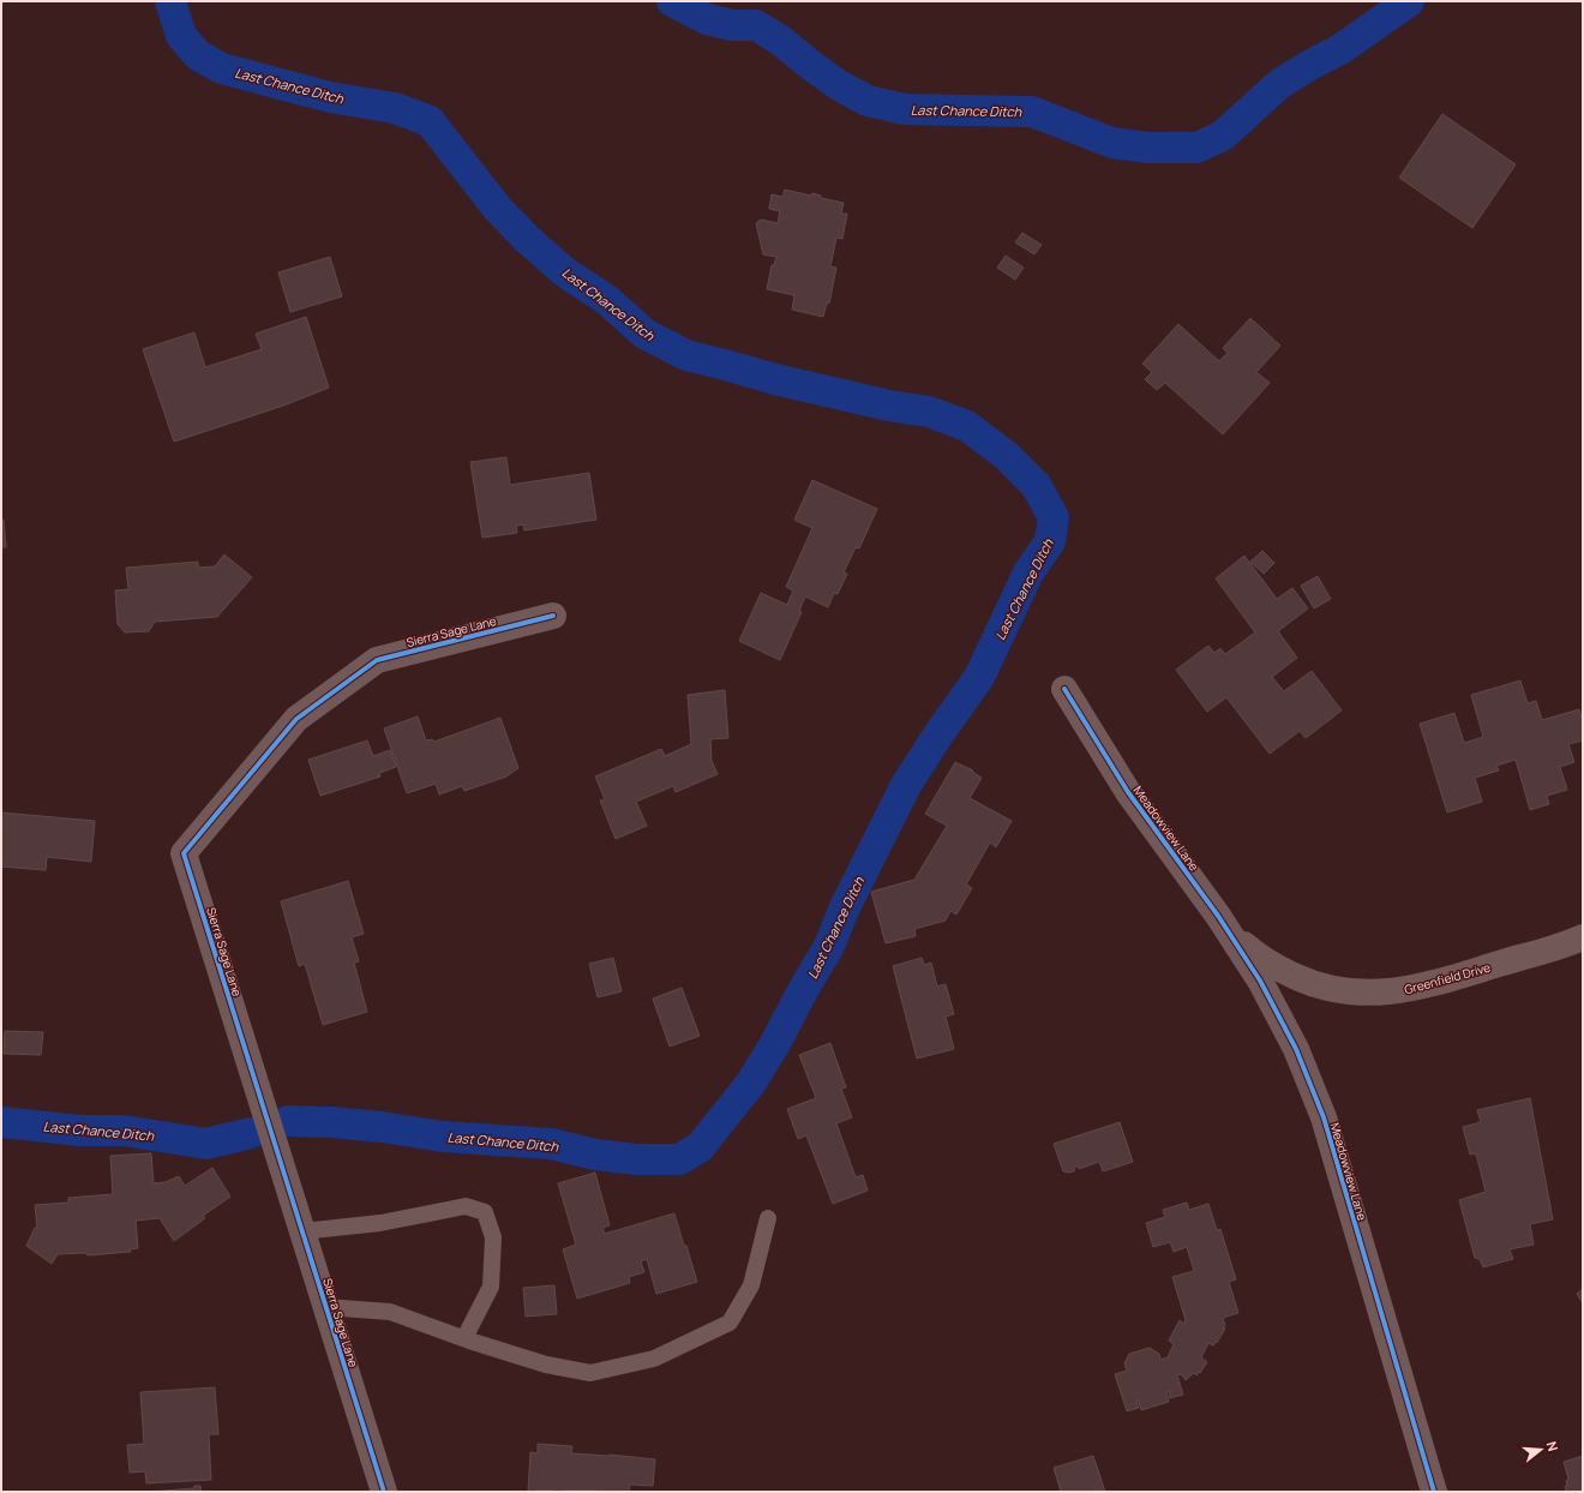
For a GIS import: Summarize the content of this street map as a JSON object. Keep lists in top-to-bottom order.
{
  "streets": {
    "street": ["Sierra Sage Lane", "Meadowview Lane", "Greenfield Drive"]
  },
  "crossings": [
    ["Meadowview Lane", "Greenfield Drive"]
  ],
  "water": ["Last Chance Ditch"],
  "north": "right"
}
